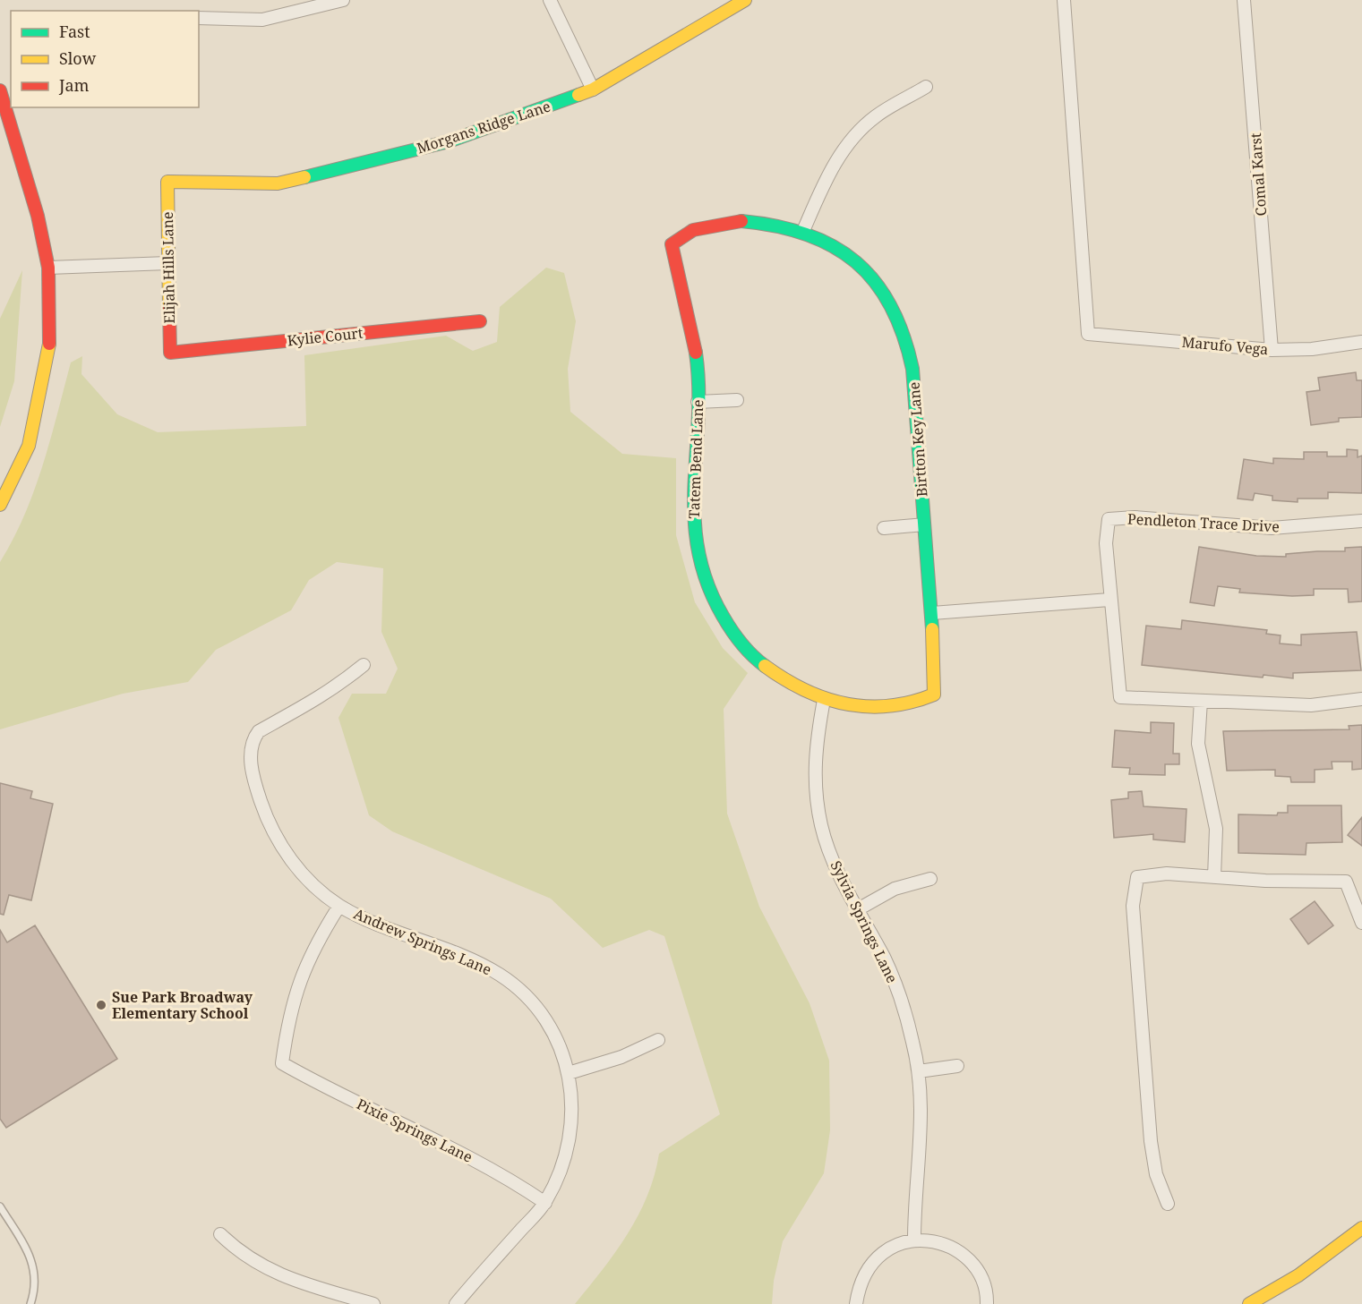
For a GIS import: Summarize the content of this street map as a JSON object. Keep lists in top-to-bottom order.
{
  "streets": {
    "street": [
      "Morgans Ridge Lane",
      "Comal Karst",
      "Elijah Hills Lane",
      "Kylie Court",
      "Marufo Vega",
      "Birtton Key Lane",
      "Tatem Bend Lane",
      "Pendleton Trace Drive",
      "Sylvia Springs Lane",
      "Andrew Springs Lane",
      "Pixie Springs Lane"
    ]
  },
  "crossings": [
    ["Morgans Ridge Lane", "Elijah Hills Lane"],
    ["Comal Karst", "Marufo Vega"],
    ["Elijah Hills Lane", "Kylie Court"],
    ["Birtton Key Lane", "Tatem Bend Lane"],
    ["Tatem Bend Lane", "Sylvia Springs Lane"],
    ["Andrew Springs Lane", "Pixie Springs Lane"]
  ],
  "places": ["Sue Park Broadway Elementary School"],
  "legend": ["Fast", "Slow", "Jam"]
}
